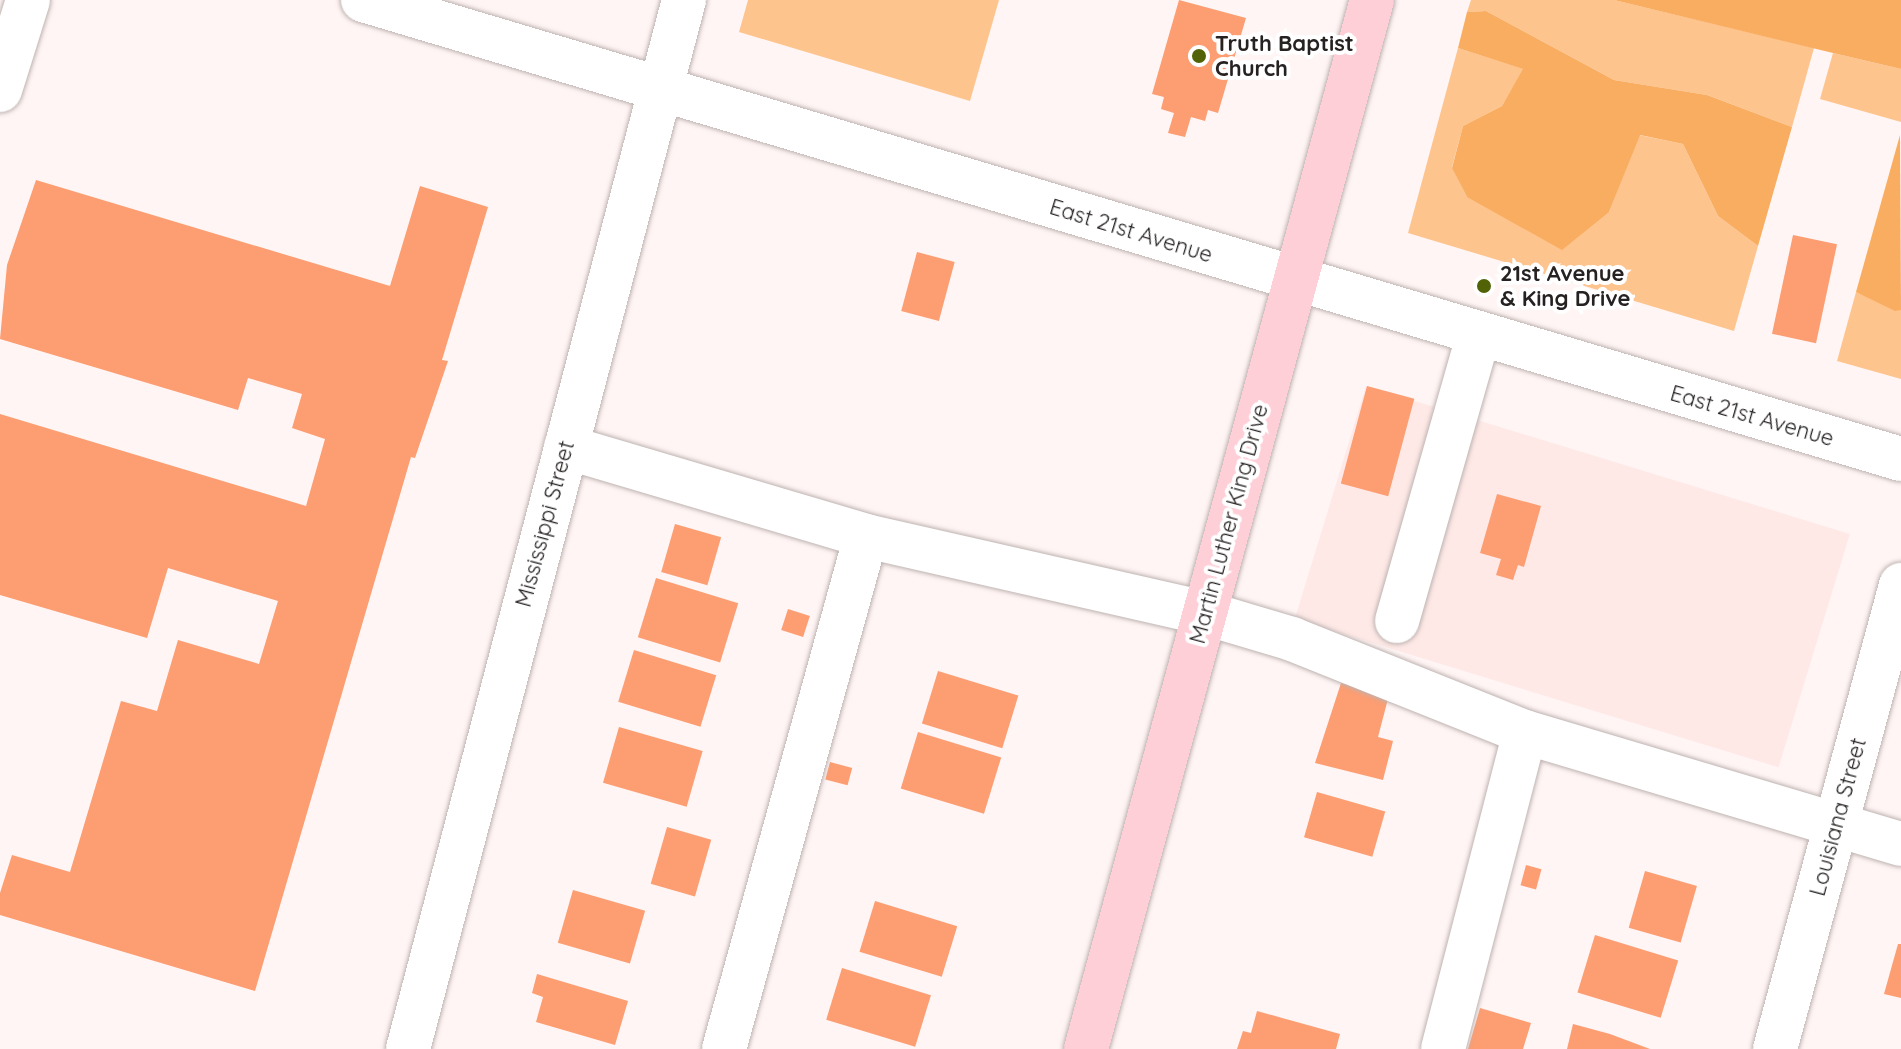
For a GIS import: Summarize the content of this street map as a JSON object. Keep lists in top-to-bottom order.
{
  "streets": {
    "main road": ["Martin Luther King Drive"],
    "street": ["East 21st Avenue", "Mississippi Street", "Louisiana Street"]
  },
  "crossings": [
    ["East 21st Avenue", "Mississippi Street"],
    ["East 21st Avenue", "Martin Luther King Drive"]
  ],
  "places": ["Truth Baptist Church", "21st Avenue & King Drive"]
}
